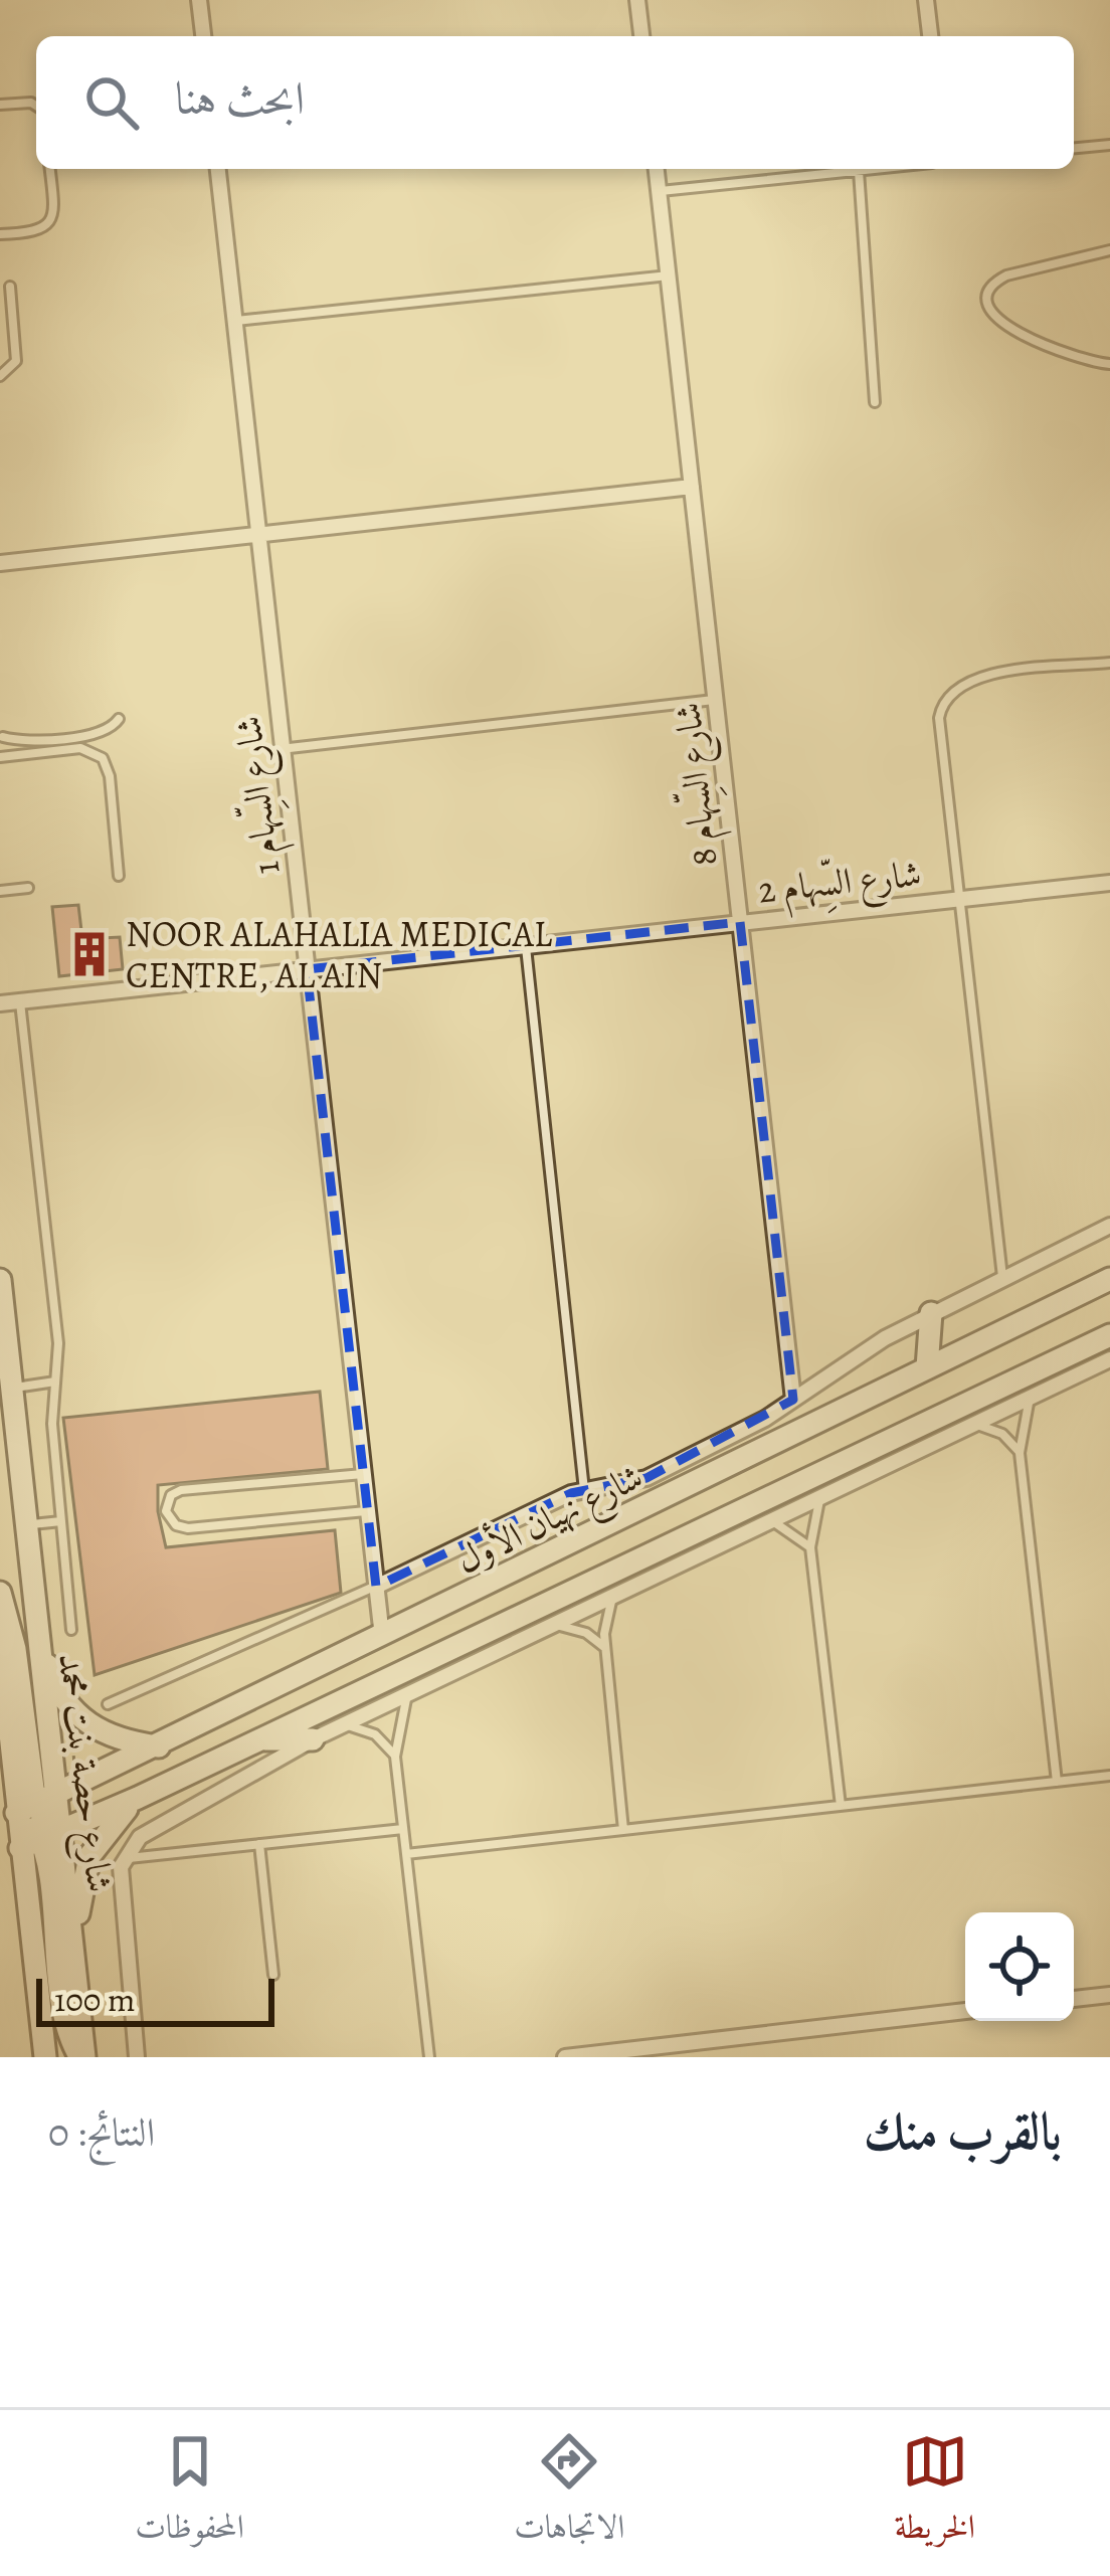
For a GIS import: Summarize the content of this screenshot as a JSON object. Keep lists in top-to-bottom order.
{
  "streets": {
    "main road": ["شارع نهيان الأول", "شارع حصة بنت محمد"],
    "street": ["شارع السِّهام 8", "شارع السِّهام 1", "شارع السِّهام 2"]
  },
  "crossings": [
    ["شارع السِّهام 8", "شارع السِّهام 2"],
    ["شارع السِّهام 1", "شارع السِّهام 2"],
    ["شارع السِّهام 1", "شارع نهيان الأول"],
    ["شارع نهيان الأول", "شارع حصة بنت محمد"]
  ],
  "places": {
    "building": ["NOOR ALAHALIA MEDICAL CENTRE, AL AIN"]
  },
  "scale_bar": "100 m",
  "page": {
    "search": "ابحث هنا",
    "scale": "100 m",
    "heading": ["بالقرب منك", "النتائج: 0"],
    "nav": ["الخريطة", "الاتجاهات", "المحفوظات"]
  }
}
